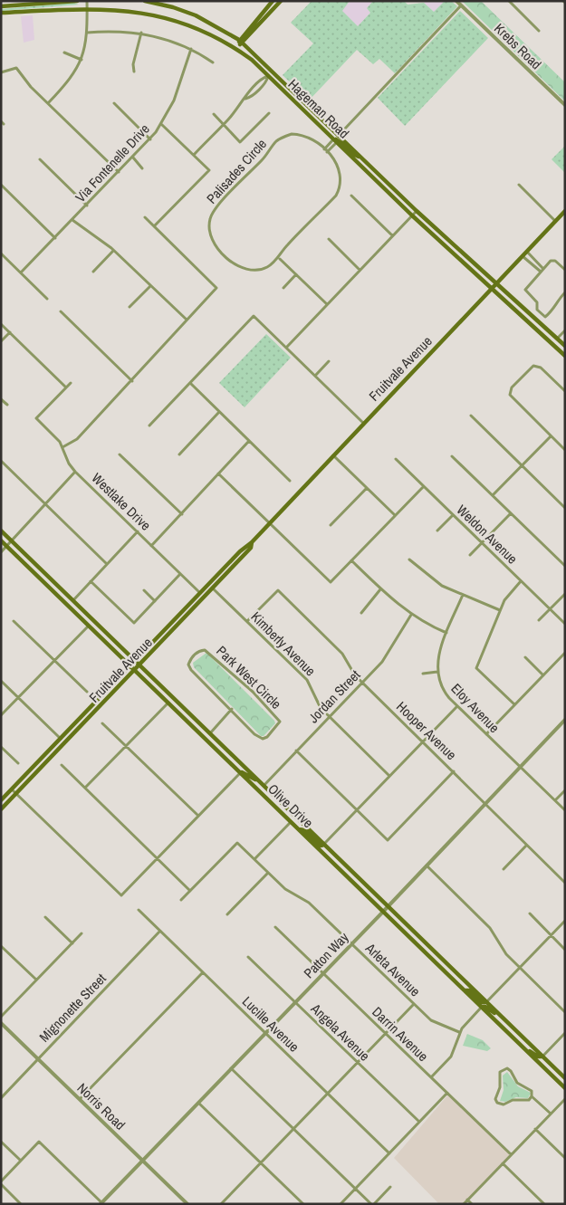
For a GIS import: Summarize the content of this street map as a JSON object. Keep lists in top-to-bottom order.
{
  "streets": {
    "main road": ["Hageman Road", "Fruitvale Avenue", "Olive Drive"],
    "street": [
      "Krebs Road",
      "Via Fontenelle Drive",
      "Palisades Circle",
      "Westlake Drive",
      "Weldon Avenue",
      "Kimberly Avenue",
      "Park West Circle",
      "Jordan Street",
      "Eloy Avenue",
      "Hooper Avenue",
      "Patton Way",
      "Arleta Avenue",
      "Mignonette Street",
      "Lucille Avenue",
      "Angela Avenue",
      "Darrin Avenue",
      "Norris Road"
    ]
  },
  "crossings": [
    ["Hageman Road", "Fruitvale Avenue"],
    ["Fruitvale Avenue", "Westlake Drive"],
    ["Fruitvale Avenue", "Kimberly Avenue"],
    ["Fruitvale Avenue", "Olive Drive"],
    ["Kimberly Avenue", "Jordan Street"],
    ["Kimberly Avenue", "Hooper Avenue"],
    ["Jordan Street", "Hooper Avenue"],
    ["Jordan Street", "Olive Drive"],
    ["Eloy Avenue", "Patton Way"],
    ["Hooper Avenue", "Patton Way"],
    ["Olive Drive", "Patton Way"],
    ["Patton Way", "Arleta Avenue"],
    ["Patton Way", "Lucille Avenue"],
    ["Patton Way", "Angela Avenue"],
    ["Patton Way", "Darrin Avenue"],
    ["Patton Way", "Norris Road"],
    ["Mignonette Street", "Lucille Avenue"],
    ["Mignonette Street", "Norris Road"]
  ]
}
